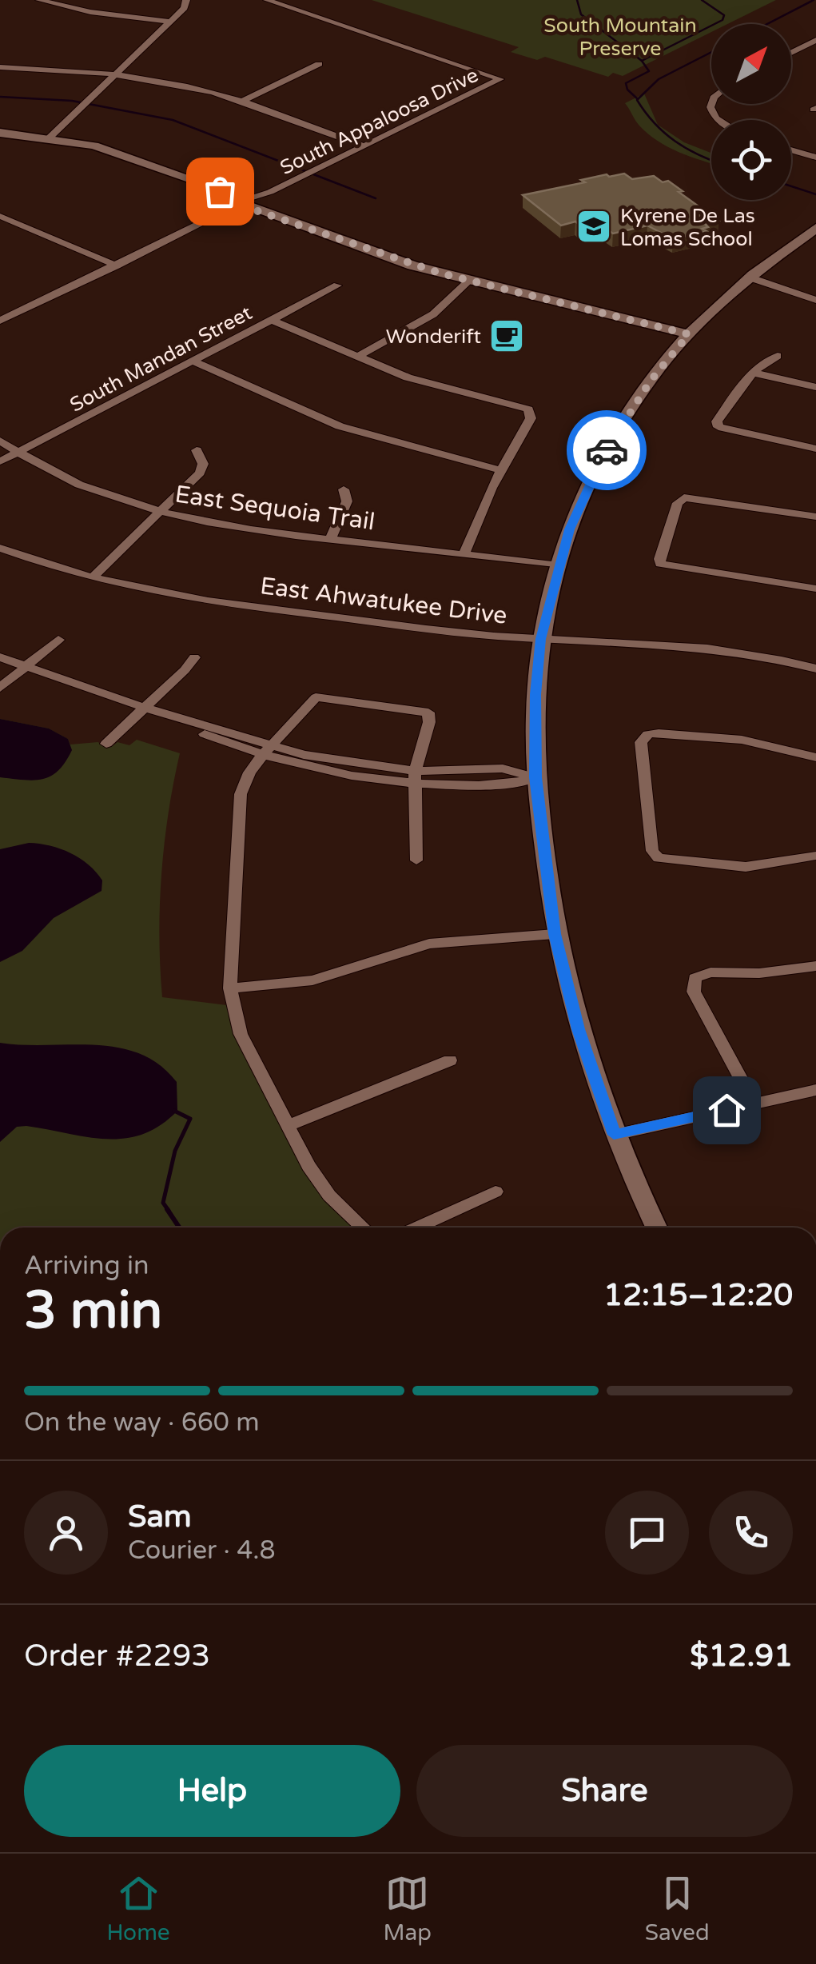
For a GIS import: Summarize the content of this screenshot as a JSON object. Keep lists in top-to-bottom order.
{
  "streets": {
    "street": [
      "South Appaloosa Drive",
      "South Mandan Street",
      "East Sequoia Trail",
      "East Ahwatukee Drive"
    ]
  },
  "crossings": [
    ["South Mandan Street", "East Sequoia Trail"]
  ],
  "parks": ["South Mountain Preserve"],
  "places": {
    "school or university": ["Kyrene De Las Lomas School"],
    "cafe": ["Wonderift"]
  },
  "north": "top right",
  "page": {
    "heading": ["3 min", "Arriving in", "12:15–12:20"],
    "panel": [
      "Sam",
      "Courier · 4.8",
      "Order #2293",
      "$12.91"
    ],
    "bar": "On the way · 660 m",
    "buttons": ["Help", "Share"],
    "tabs": ["Home", "Map", "Saved"]
  }
}
